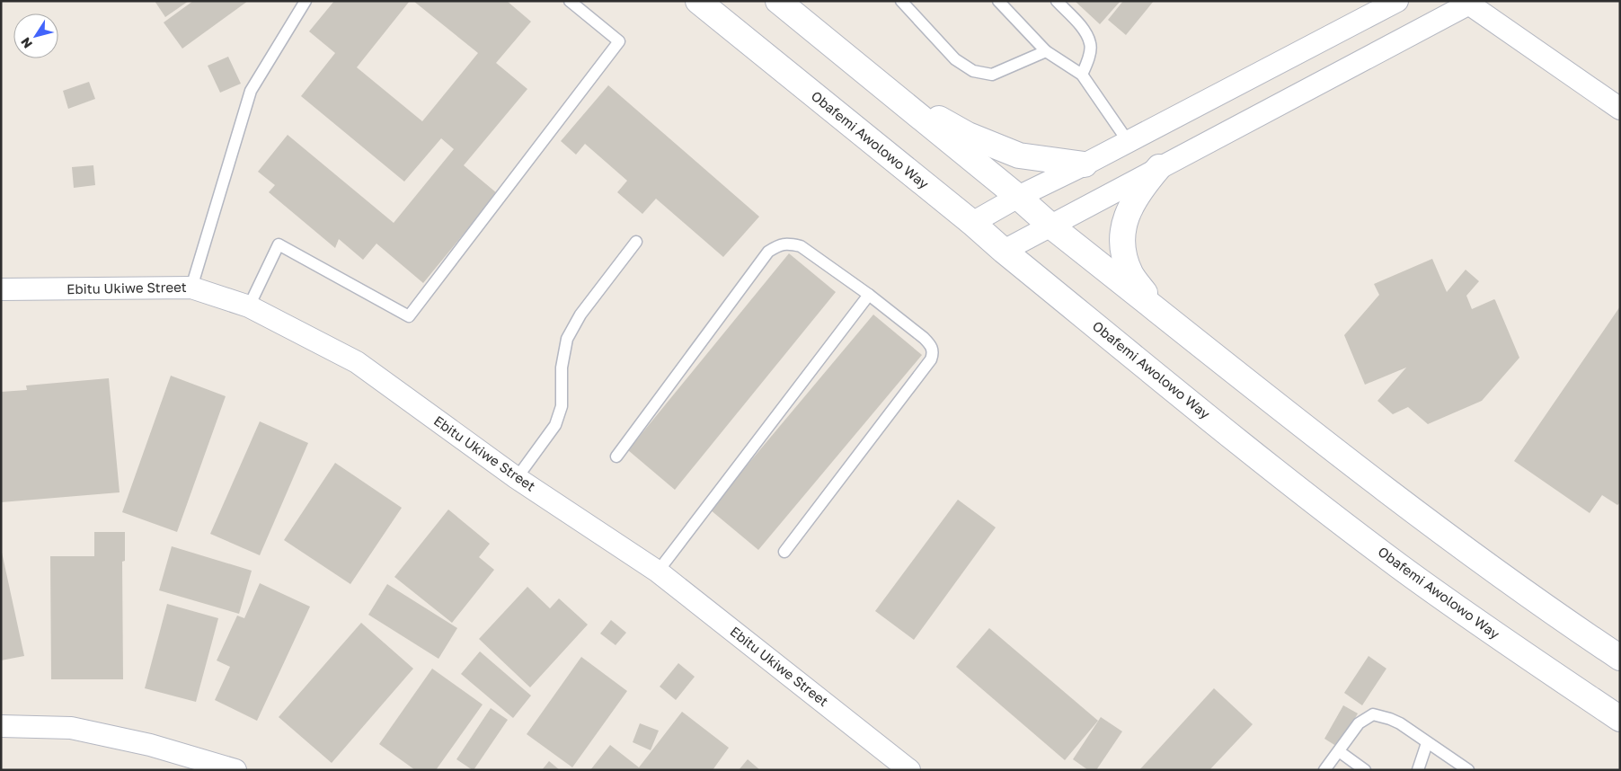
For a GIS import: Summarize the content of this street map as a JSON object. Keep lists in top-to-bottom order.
{
  "streets": {
    "main road": ["Obafemi Awolowo Way"],
    "street": ["Ebitu Ukiwe Street"]
  },
  "north": "bottom left"
}
